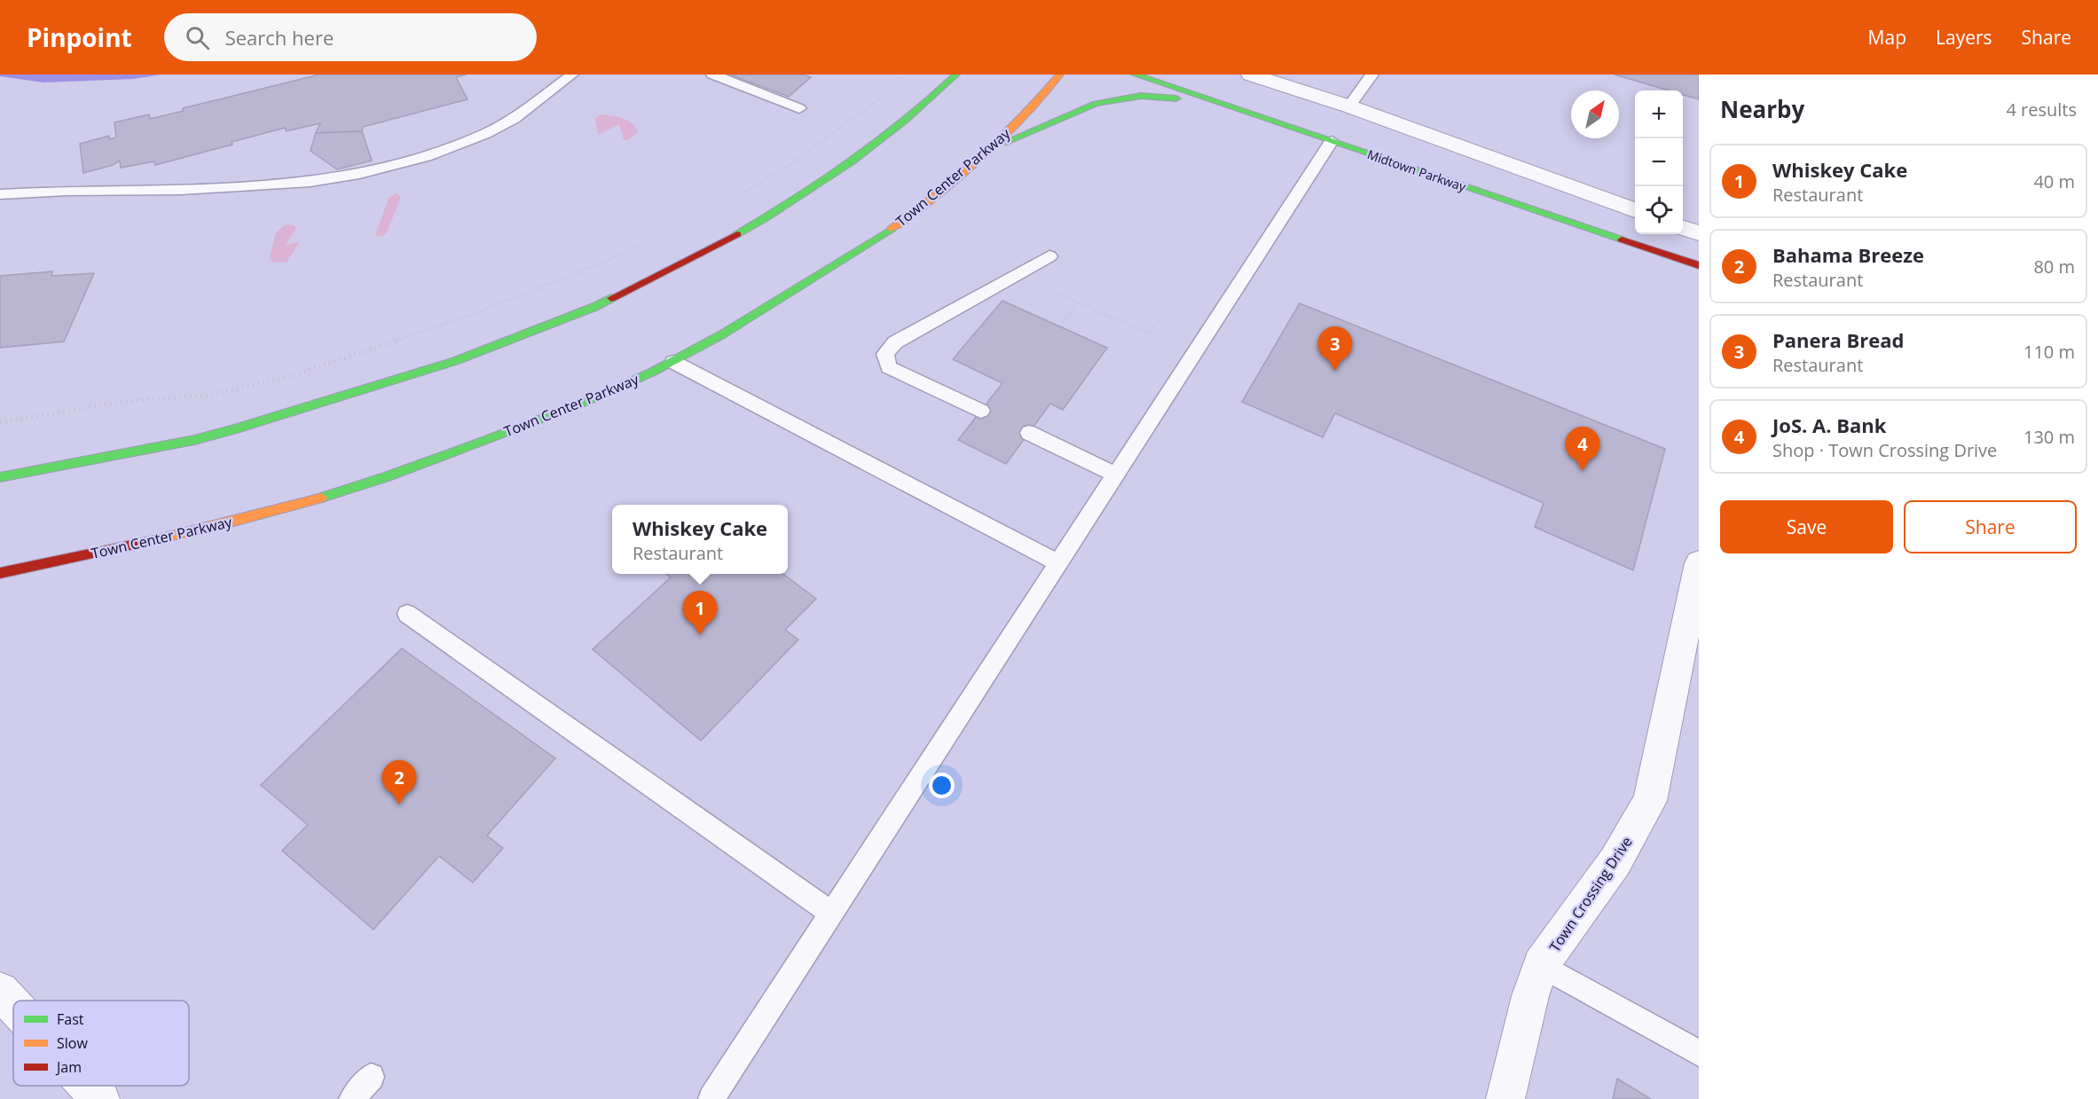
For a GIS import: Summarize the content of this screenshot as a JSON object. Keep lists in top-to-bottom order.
{
  "streets": {
    "main road": ["Midtown Parkway", "Town Center Parkway"],
    "street": ["Town Crossing Drive"]
  },
  "legend": ["Fast", "Slow", "Jam"],
  "north": "top right",
  "page": {
    "header": "Pinpoint",
    "search": "Search here",
    "nav": ["Map", "Layers", "Share"],
    "heading": ["Nearby", "4 results"],
    "map_buttons": ["+", "−"],
    "list": [
      {
        "mark": "1",
        "name": "Whiskey Cake",
        "note": "Restaurant",
        "value": "40 m"
      },
      {
        "mark": "2",
        "name": "Bahama Breeze",
        "note": "Restaurant",
        "value": "80 m"
      },
      {
        "mark": "3",
        "name": "Panera Bread",
        "note": "Restaurant",
        "value": "110 m"
      },
      {
        "mark": "4",
        "name": "JoS. A. Bank",
        "note": "Shop · Town Crossing Drive",
        "value": "130 m"
      }
    ],
    "pins": [
      "3",
      "4",
      "1",
      "2"
    ],
    "buttons": ["Save", "Share"],
    "popup": ["Whiskey Cake", "Restaurant"]
  }
}
